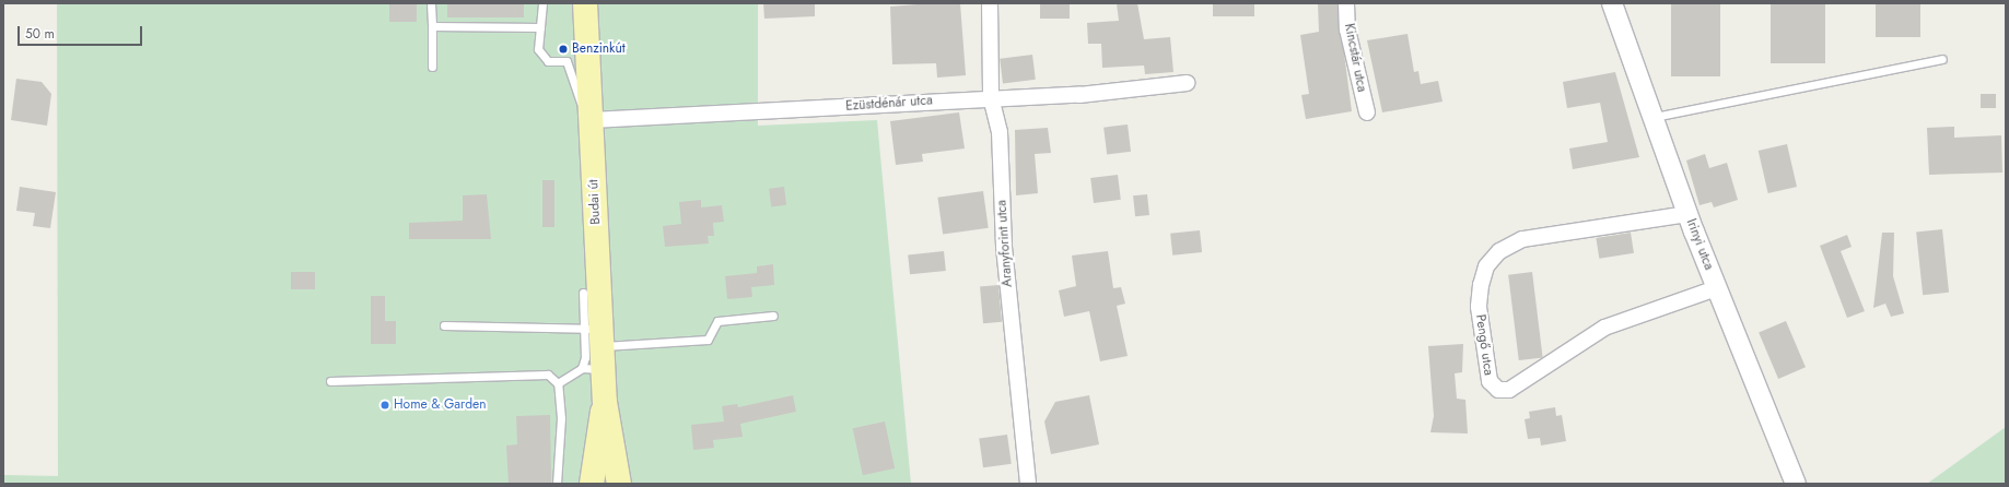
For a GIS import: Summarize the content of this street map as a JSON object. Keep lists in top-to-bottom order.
{
  "streets": {
    "main road": ["Budai út"],
    "street": [
      "Kincstár utca",
      "Ezüstdénár utca",
      "Aranyforint utca",
      "Irinyi utca",
      "Pengő utca"
    ]
  },
  "crossings": [
    ["Ezüstdénár utca", "Budai út"],
    ["Ezüstdénár utca", "Aranyforint utca"],
    ["Irinyi utca", "Pengő utca"]
  ],
  "places": ["Benzinkút", "Home & Garden"],
  "scale_bar": "50 m"
}
